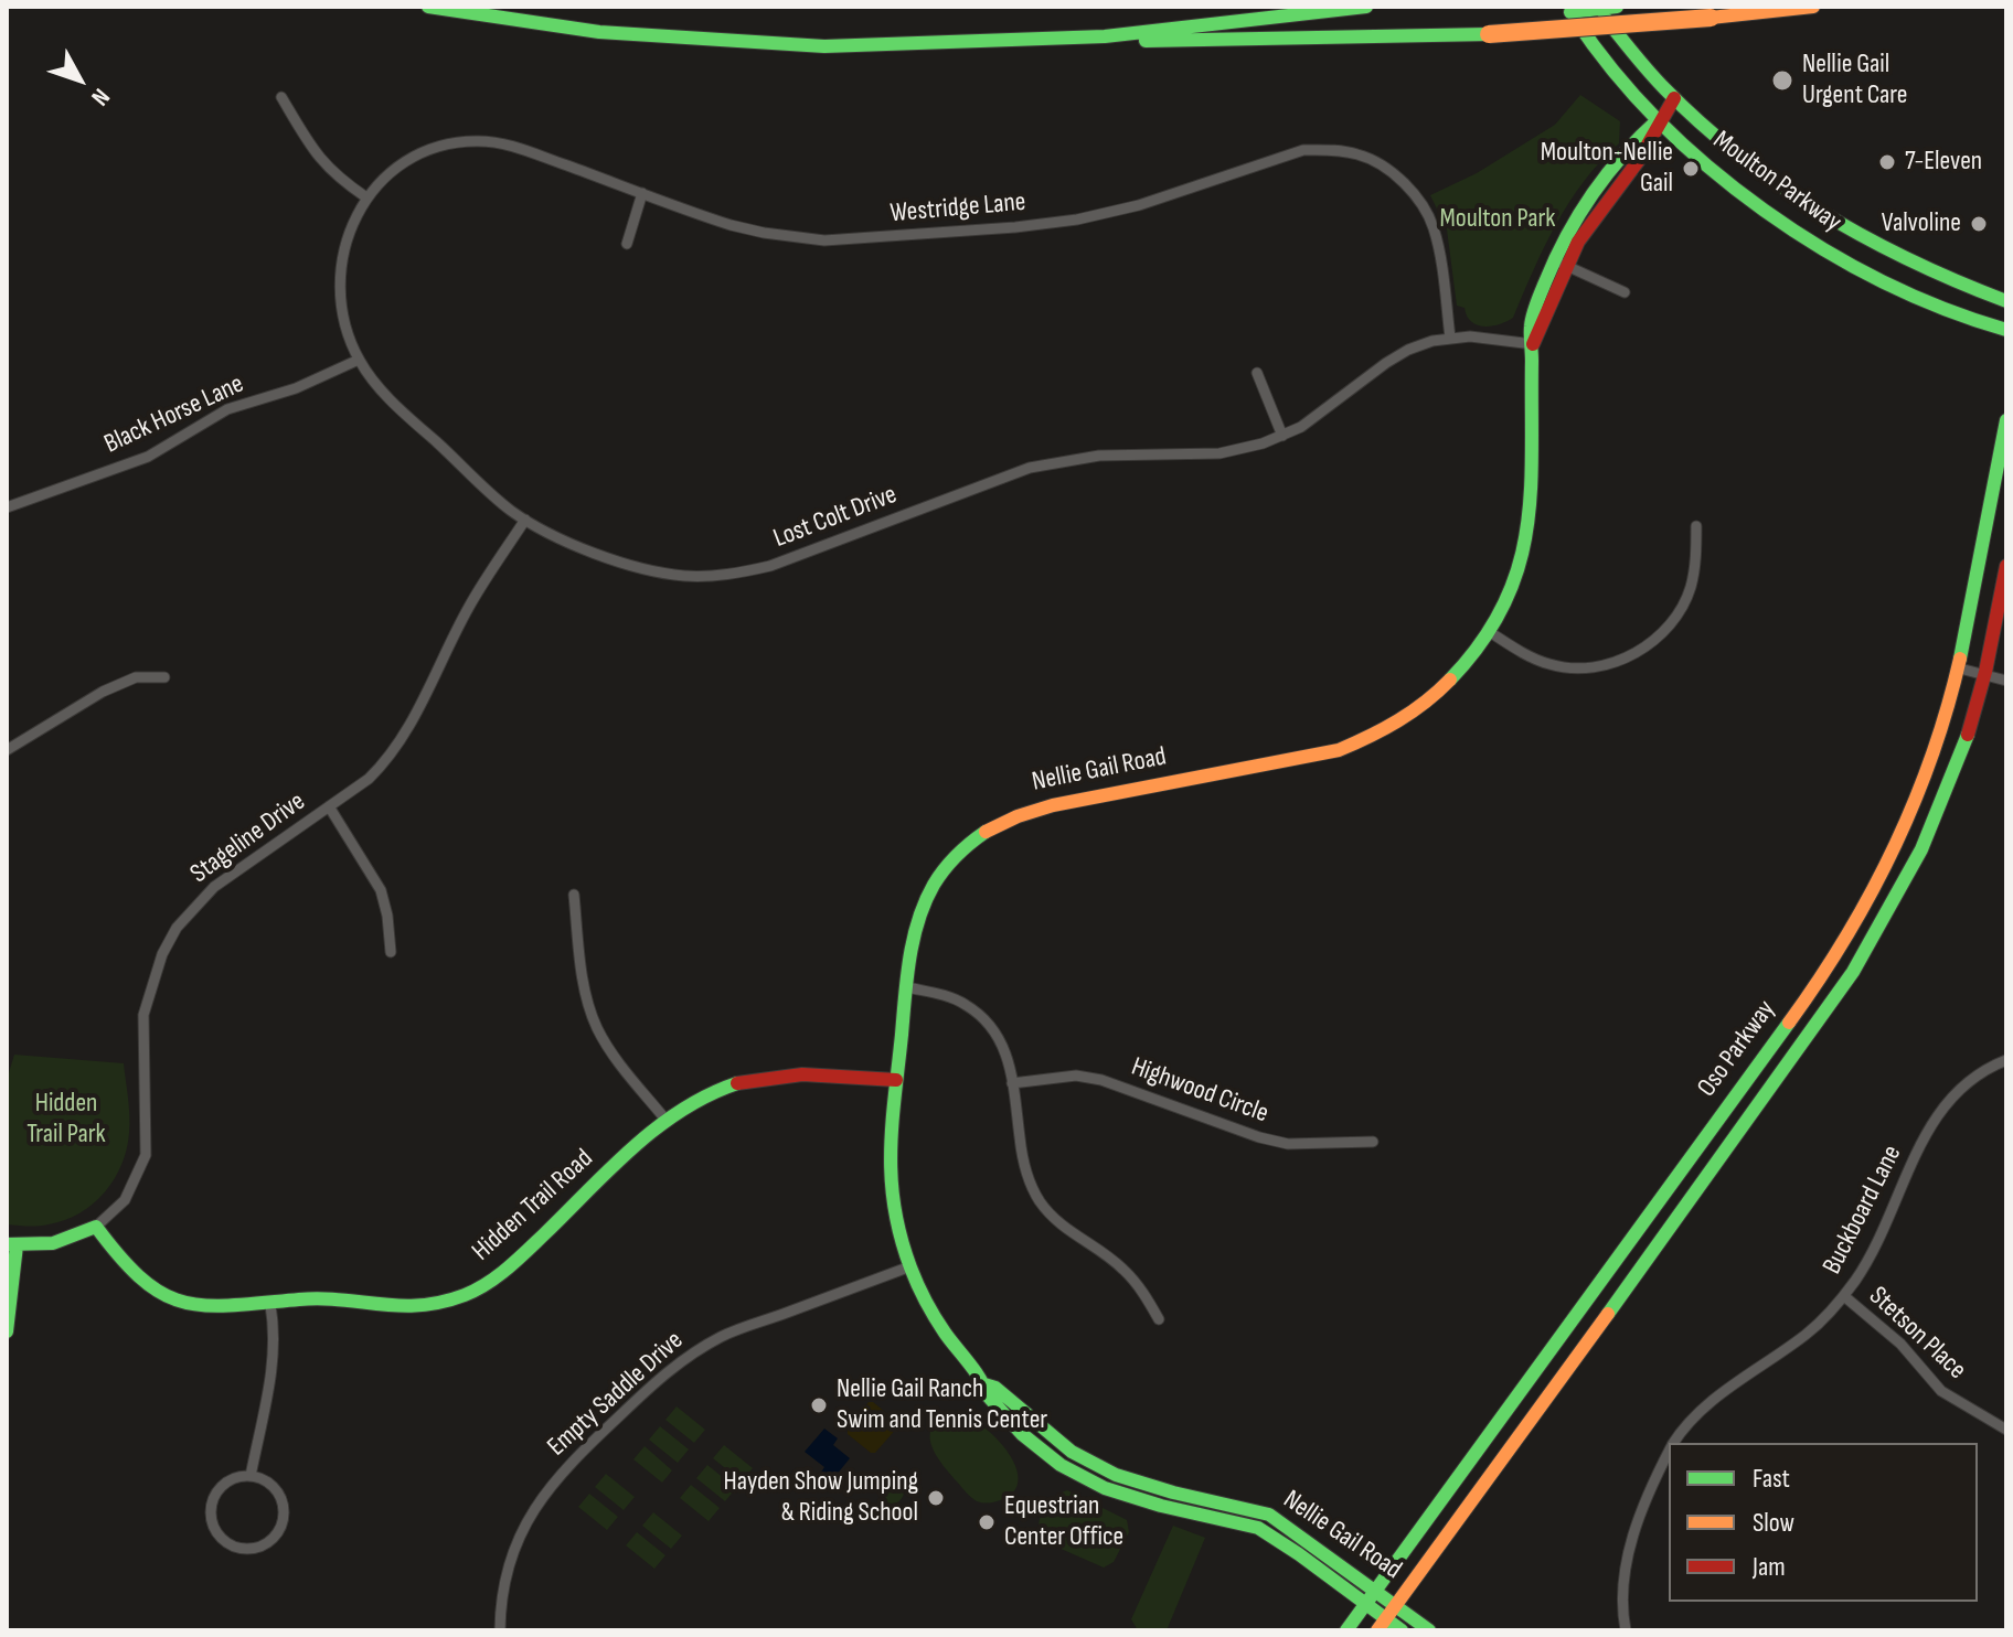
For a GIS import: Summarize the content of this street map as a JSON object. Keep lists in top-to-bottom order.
{
  "streets": {
    "main road": [
      "Moulton Parkway",
      "Nellie Gail Road",
      "Oso Parkway",
      "Hidden Trail Road"
    ],
    "street": [
      "Westridge Lane",
      "Black Horse Lane",
      "Lost Colt Drive",
      "Stageline Drive",
      "Highwood Circle",
      "Buckboard Lane",
      "Stetson Place",
      "Empty Saddle Drive"
    ]
  },
  "crossings": [
    ["Moulton Parkway", "Nellie Gail Road"],
    ["Westridge Lane", "Lost Colt Drive"],
    ["Black Horse Lane", "Lost Colt Drive"],
    ["Lost Colt Drive", "Nellie Gail Road"],
    ["Lost Colt Drive", "Stageline Drive"],
    ["Nellie Gail Road", "Oso Parkway"],
    ["Nellie Gail Road", "Hidden Trail Road"],
    ["Nellie Gail Road", "Empty Saddle Drive"],
    ["Stageline Drive", "Hidden Trail Road"],
    ["Buckboard Lane", "Stetson Place"]
  ],
  "parks": ["Moulton Park", "Hidden Trail Park"],
  "places": [
    "Nellie Gail Urgent Care",
    "7-Eleven",
    "Moulton-Nellie Gail",
    "Valvoline",
    "Nellie Gail Ranch Swim and Tennis Center",
    "Hayden Show Jumping & Riding School",
    "Equestrian Center Office"
  ],
  "legend": ["Fast", "Slow", "Jam"],
  "north": "bottom right"
}
